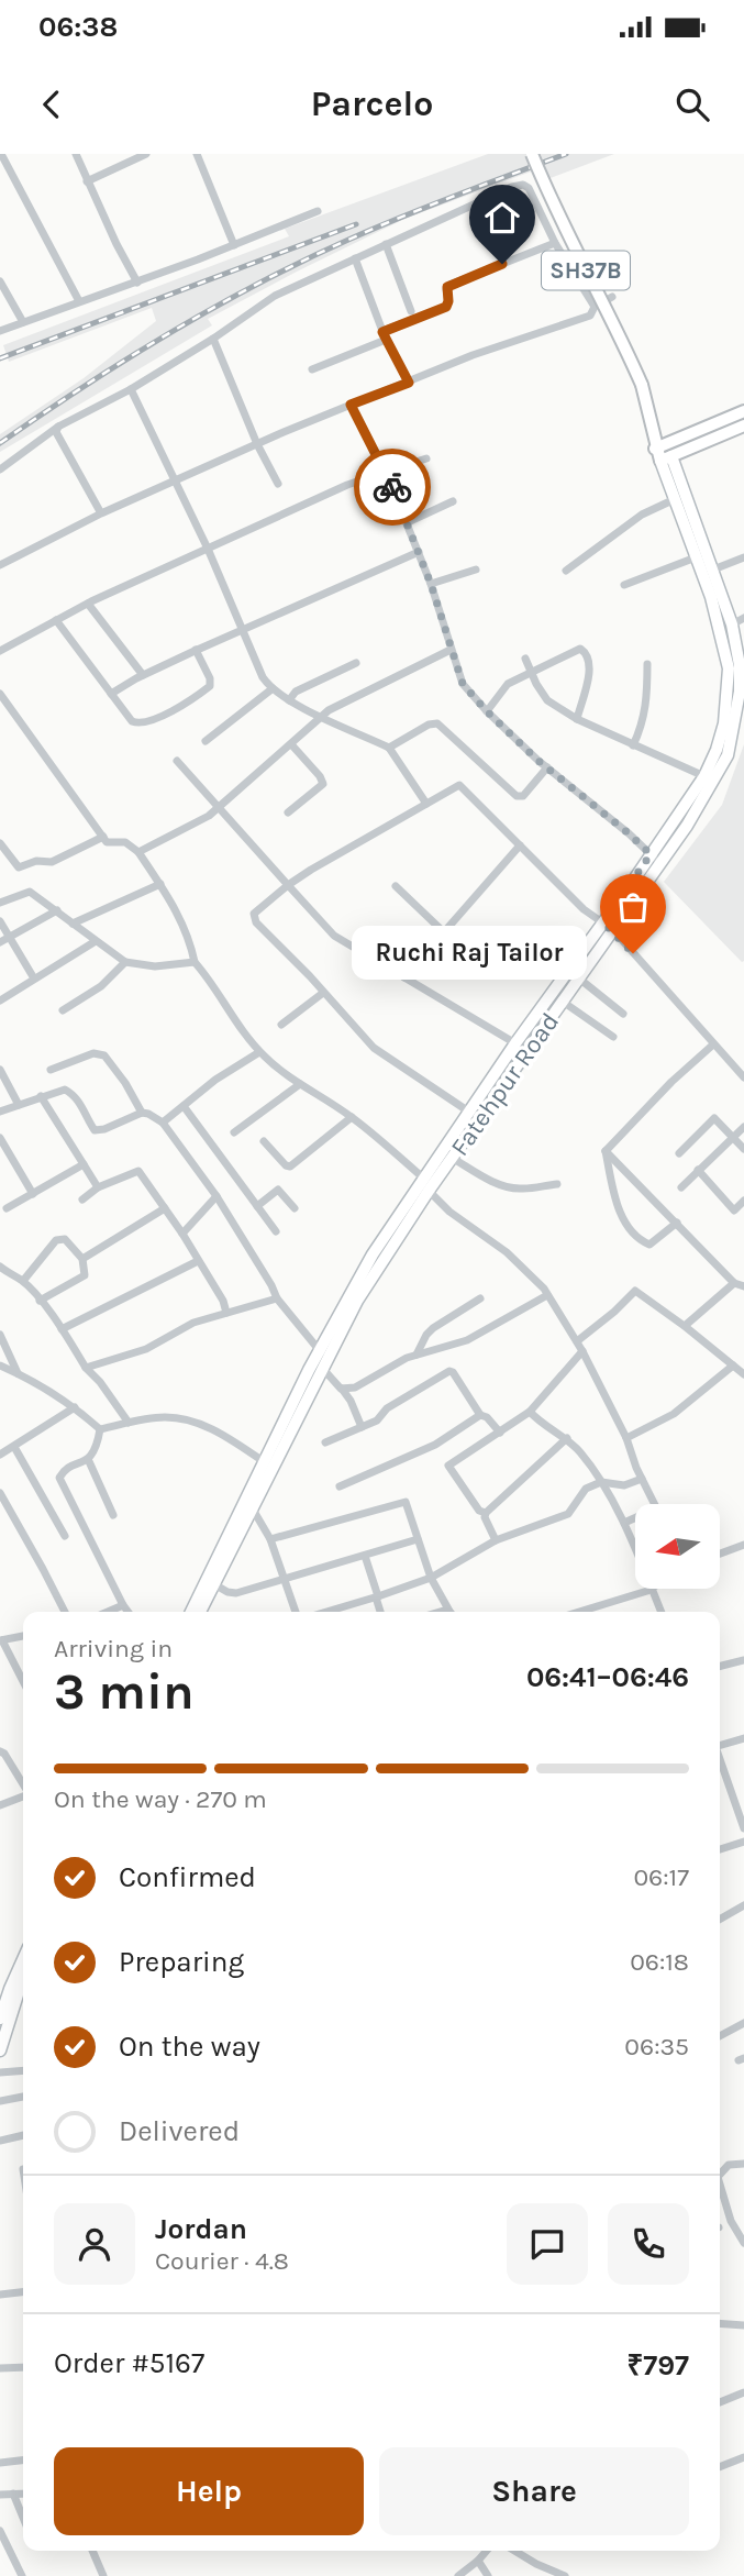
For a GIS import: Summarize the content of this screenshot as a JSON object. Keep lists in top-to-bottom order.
{
  "streets": {
    "main road": ["SH37B"],
    "street": ["Fatehpur Road"]
  },
  "crossings": [
    ["SH37B", "Fatehpur Road"]
  ],
  "places": ["Ruchi Raj Tailor"],
  "north": "left",
  "page": {
    "status": "06:38",
    "header": "Parcelo",
    "bubble": "Ruchi Raj Tailor",
    "heading": ["3 min", "Arriving in", "06:41–06:46"],
    "panel": [
      "Jordan",
      "Courier · 4.8",
      "Order #5167",
      "₹797"
    ],
    "bar": "On the way · 270 m",
    "list": [
      ["Confirmed", "06:17"],
      ["Preparing", "06:18"],
      ["On the way", "06:35"],
      "Delivered"
    ],
    "buttons": ["Help", "Share"]
  }
}
